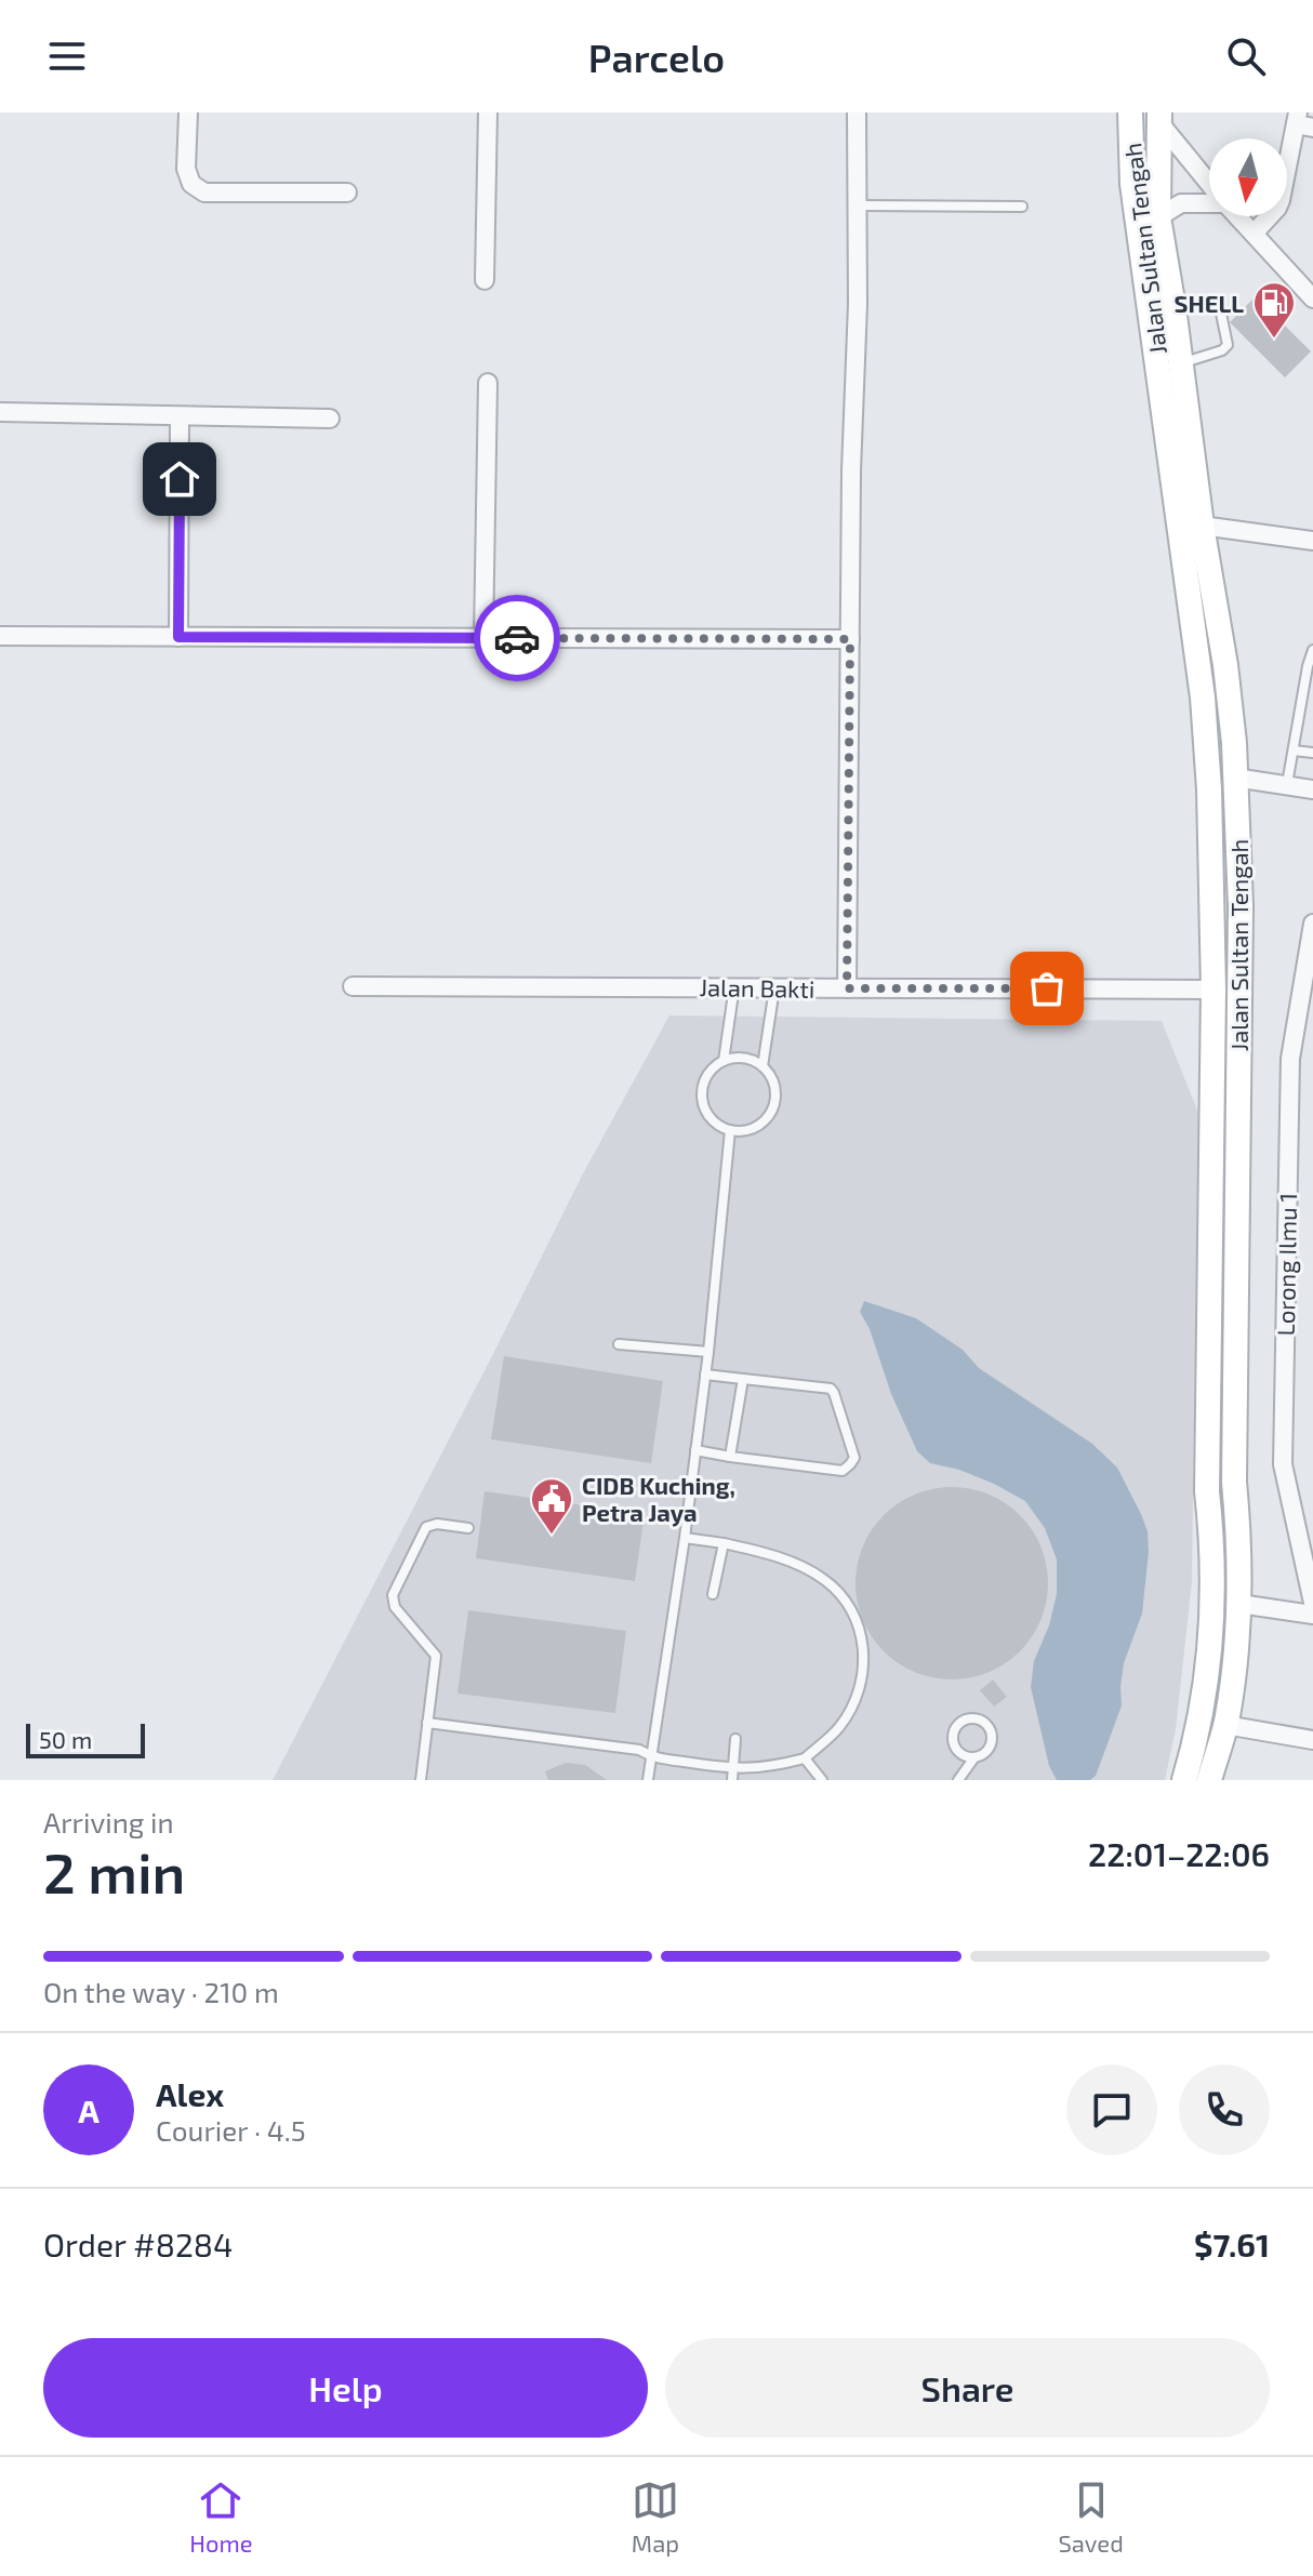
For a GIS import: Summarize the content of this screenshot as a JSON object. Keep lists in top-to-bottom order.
{
  "streets": {
    "main road": ["Jalan Sultan Tengah"],
    "street": ["Jalan Bakti", "Lorong Ilmu 1"]
  },
  "crossings": [
    ["Jalan Sultan Tengah", "Jalan Bakti"]
  ],
  "places": {
    "fuel station": ["SHELL"],
    "public building": ["CIDB Kuching, Petra Jaya"]
  },
  "scale_bar": "50 m",
  "north": "bottom",
  "page": {
    "header": "Parcelo",
    "scale": "50 m",
    "heading": ["2 min", "Arriving in", "22:01–22:06"],
    "panel": [
      "Alex",
      "Courier · 4.5",
      "Order #8284",
      "$7.61"
    ],
    "bar": "On the way · 210 m",
    "round": "A",
    "buttons": ["Help", "Share"],
    "tabs": ["Home", "Map", "Saved"]
  }
}
